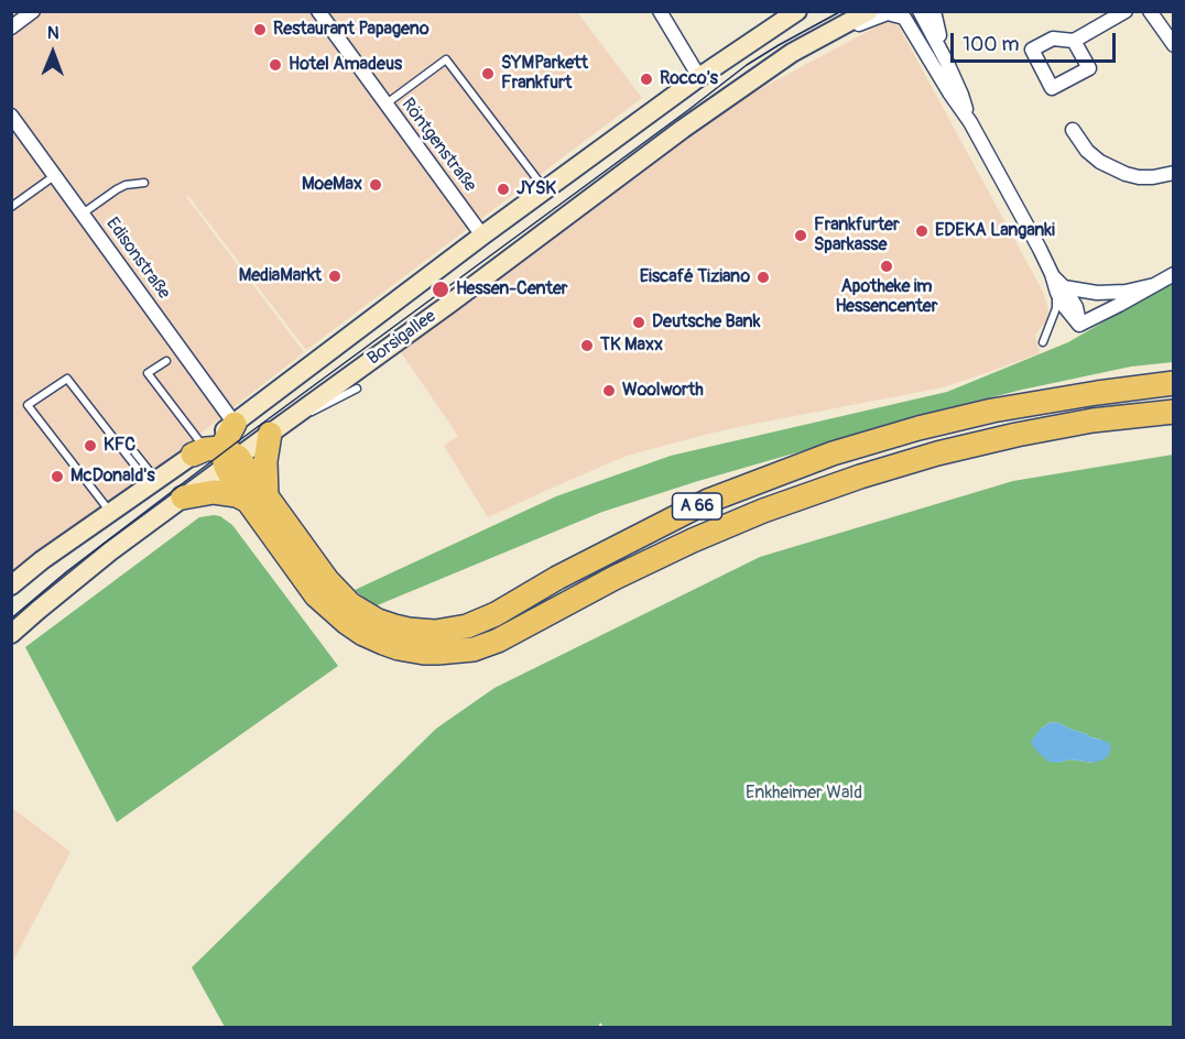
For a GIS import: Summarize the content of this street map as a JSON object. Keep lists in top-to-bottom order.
{
  "streets": {
    "highway": ["A 66"],
    "main road": ["Borsigallee"],
    "street": ["Röntgenstraße", "Edisonstraße"]
  },
  "crossings": [
    ["Röntgenstraße", "Borsigallee"],
    ["Edisonstraße", "Borsigallee"],
    ["Borsigallee", "A 66"]
  ],
  "parks": ["Enkheimer Wald"],
  "places": [
    "Restaurant Papageno",
    "Hotel Amadeus",
    "SYMParkett Frankfurt",
    "Rocco's",
    "MoeMax",
    "JYSK",
    "EDEKA Langanki",
    "Frankfurter Sparkasse",
    "Apotheke im Hessencenter",
    "MediaMarkt",
    "Eiscafé Tiziano",
    "Hessen-Center",
    "Deutsche Bank",
    "TK Maxx",
    "Woolworth",
    "KFC",
    "McDonald's"
  ],
  "scale_bar": "100 m",
  "north": "top"
}
